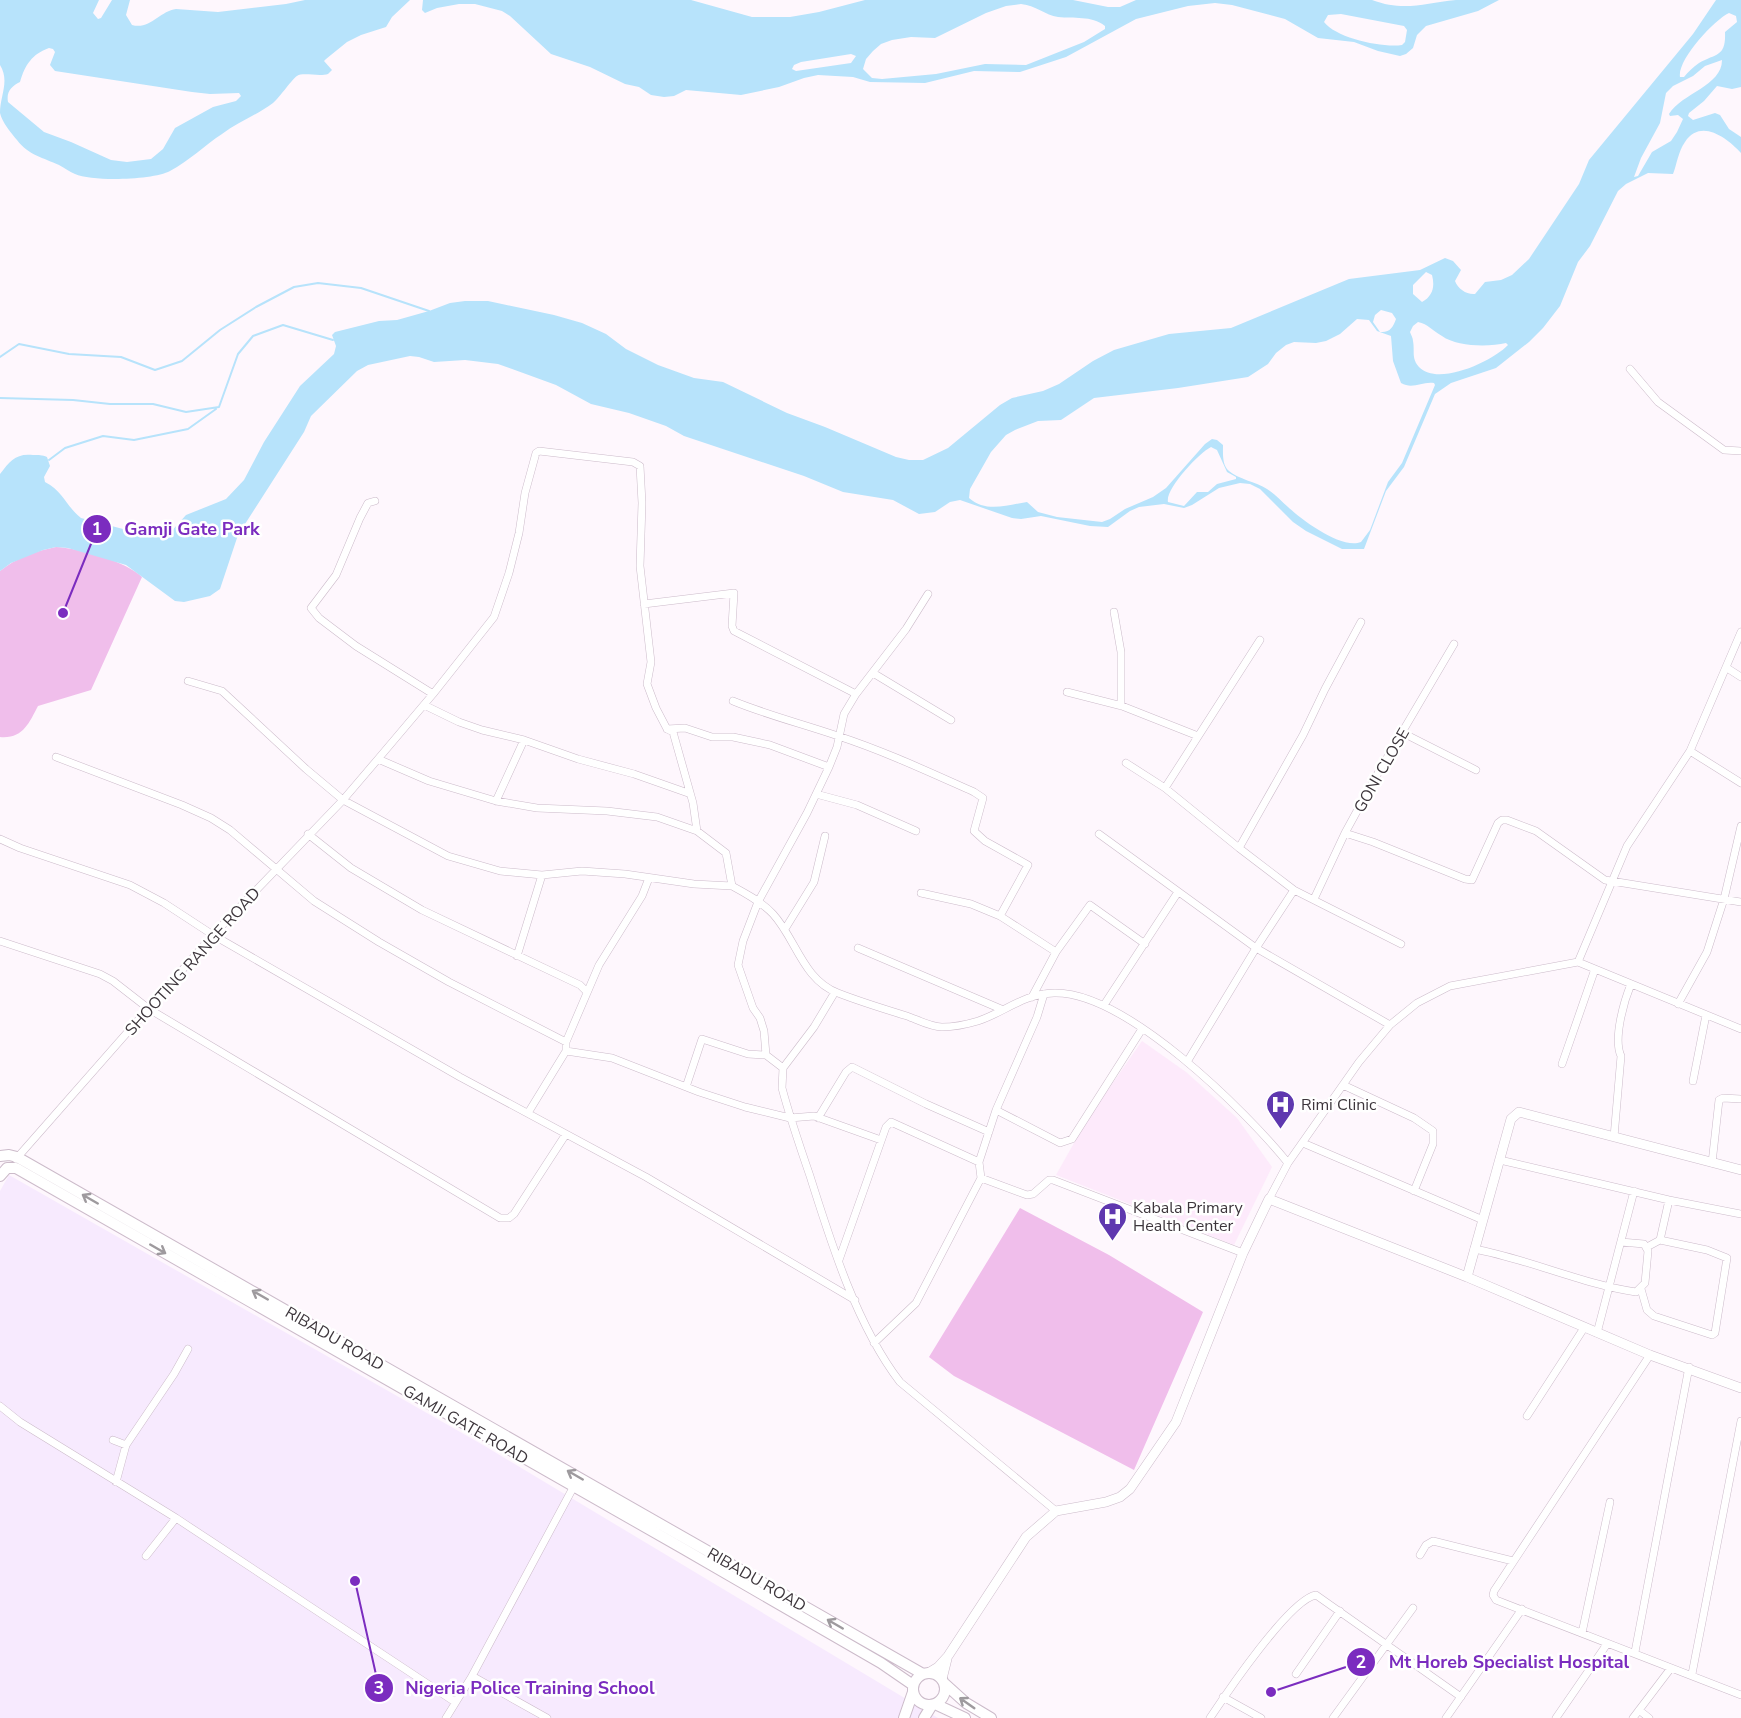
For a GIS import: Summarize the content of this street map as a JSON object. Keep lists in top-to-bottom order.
{
  "streets": {
    "main road": ["RIBADU ROAD", "GAMJI GATE ROAD"],
    "street": ["GONI CLOSE", "SHOOTING RANGE ROAD"]
  },
  "crossings": [
    ["SHOOTING RANGE ROAD", "GAMJI GATE ROAD"],
    ["RIBADU ROAD", "GAMJI GATE ROAD"]
  ],
  "one_way": ["RIBADU ROAD"],
  "places": {
    "other": ["Gamji Gate Park", "Nigeria Police Training School", "Mt Horeb Specialist Hospital"],
    "hospital": ["Rimi Clinic", "Kabala Primary Health Center"]
  }
}
